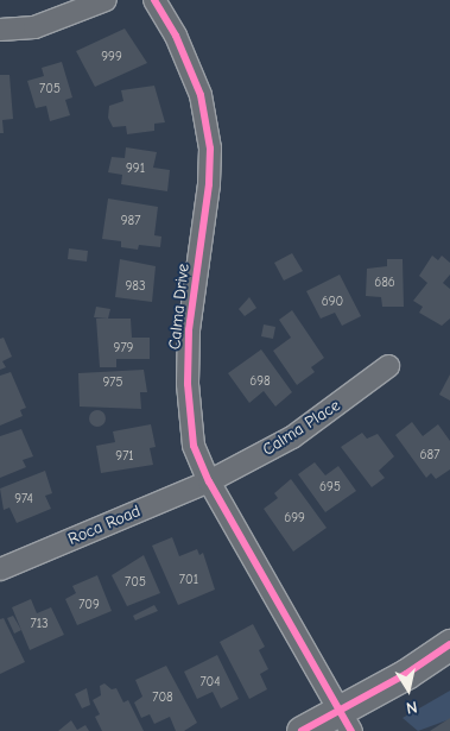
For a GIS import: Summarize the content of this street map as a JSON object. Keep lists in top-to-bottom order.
{
  "streets": {
    "street": ["Calma Drive", "Calma Place", "Roca Road"]
  },
  "crossings": [
    ["Calma Drive", "Calma Place"],
    ["Calma Drive", "Roca Road"],
    ["Calma Place", "Roca Road"]
  ],
  "house_numbers": [
    "999",
    "705",
    "991",
    "987",
    "686",
    "983",
    "690",
    "979",
    "698",
    "975",
    "687",
    "971",
    "695",
    "974",
    "699",
    "701",
    "705",
    "709",
    "713",
    "704",
    "708"
  ],
  "north": "bottom"
}
